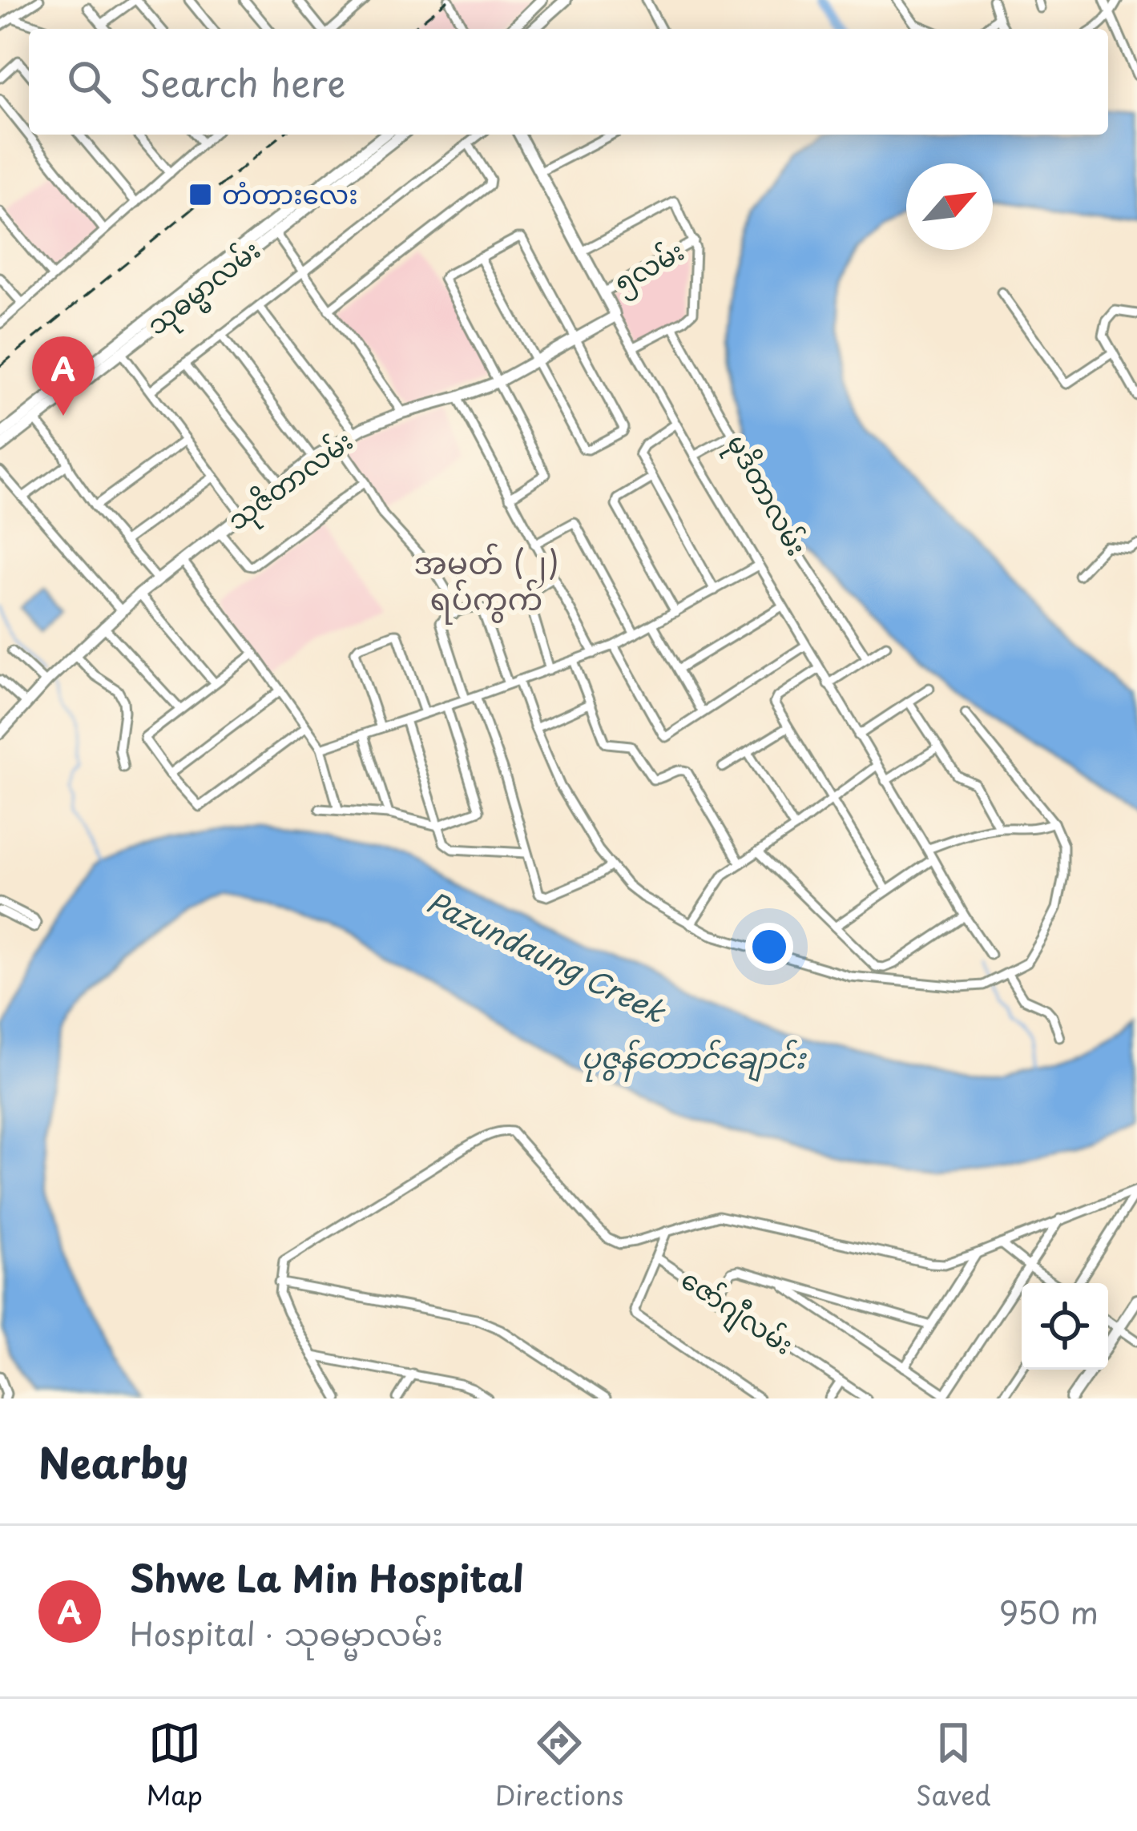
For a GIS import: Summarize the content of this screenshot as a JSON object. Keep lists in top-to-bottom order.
{
  "streets": {
    "main road": ["သုဓမ္မာလမ်း", "သုဇိတာလမ်း"],
    "street": ["၅လမ်း", "မုဒိတာလမ်း", "ဇော်ဂျီလမ်း"]
  },
  "districts": ["အမှတ် (၂) ရပ်ကွက်"],
  "water": ["Pazundaung Creek", "ပုဇွန်တောင်ချောင်း"],
  "places": {
    "transit": ["တံတားလေး"]
  },
  "north": "top right",
  "page": {
    "search": "Search here",
    "pins": "A",
    "heading": "Nearby",
    "list": [
      {
        "mark": "A",
        "name": "Shwe La Min Hospital",
        "note": "Hospital · သုဓမ္မာလမ်း",
        "value": "950 m"
      }
    ],
    "nav": ["Map", "Directions", "Saved"]
  }
}
